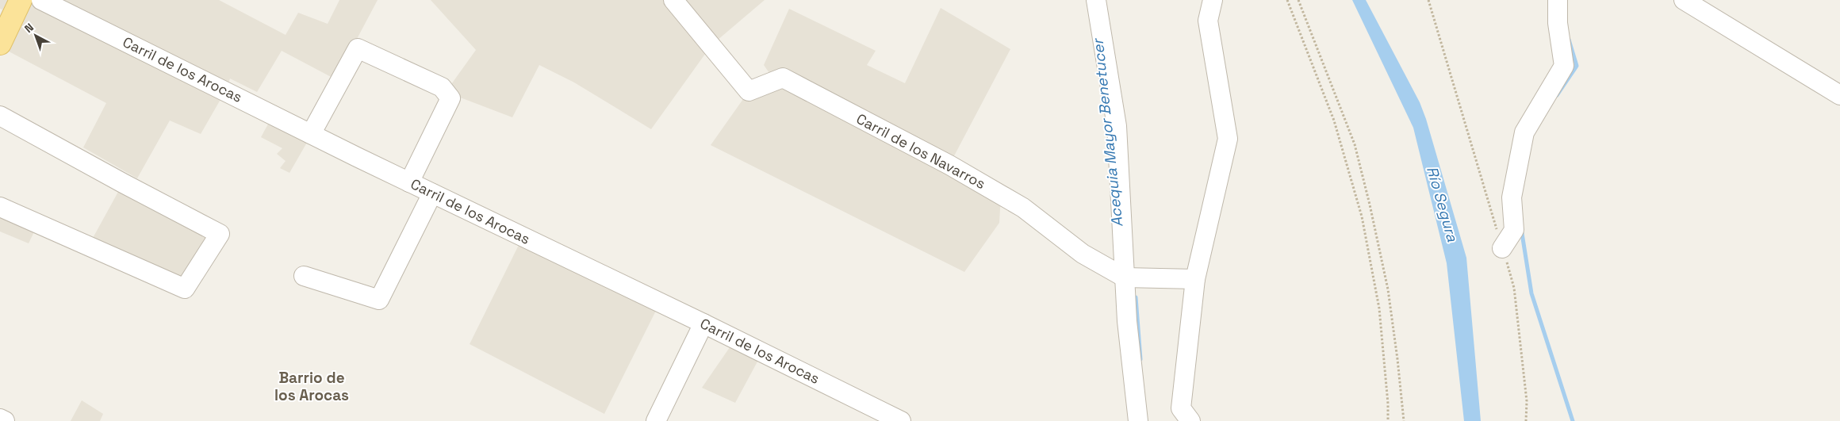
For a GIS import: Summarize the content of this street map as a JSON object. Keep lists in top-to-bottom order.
{
  "streets": {
    "street": ["Carril de los Arocas", "Carril de los Navarros"]
  },
  "districts": ["Barrio de los Arocas"],
  "water": ["Acequia Mayor Benetucer", "Río Segura"],
  "north": "top left"
}
